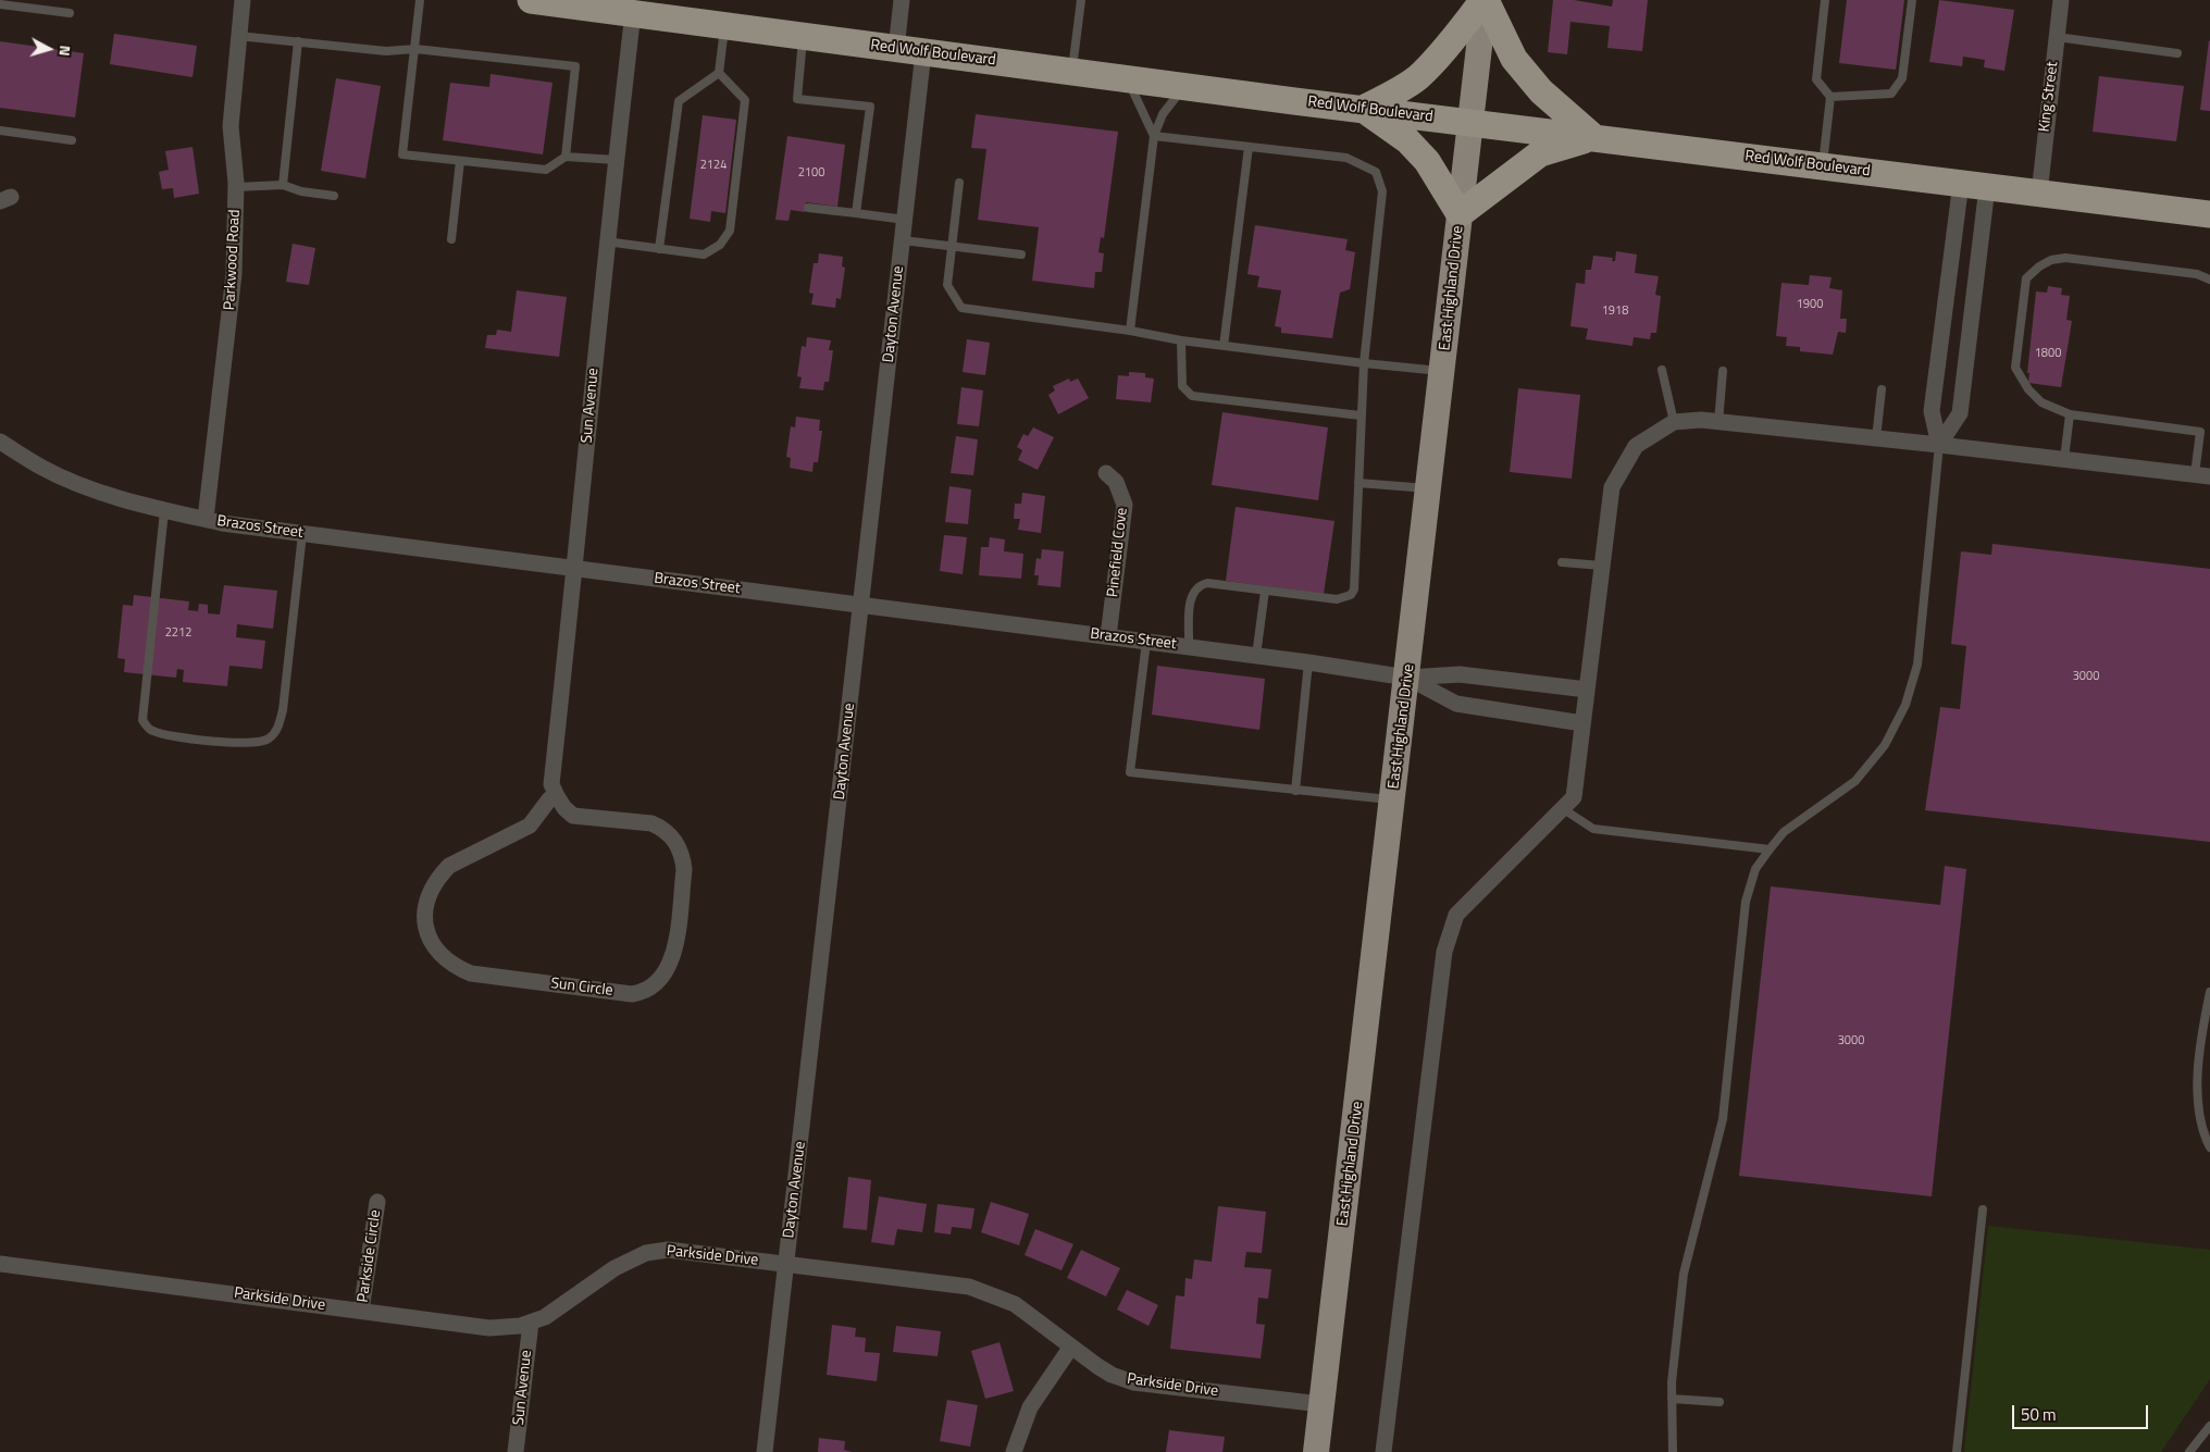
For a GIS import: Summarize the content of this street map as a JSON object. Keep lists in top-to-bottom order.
{
  "streets": {
    "highway": ["Red Wolf Boulevard"],
    "main road": ["East Highland Drive"],
    "street": [
      "King Street",
      "Parkwood Road",
      "Dayton Avenue",
      "Sun Avenue",
      "Brazos Street",
      "Pinefield Cove",
      "Sun Circle",
      "Parkside Circle",
      "Parkside Drive"
    ]
  },
  "crossings": [
    ["Red Wolf Boulevard", "King Street"],
    ["Red Wolf Boulevard", "East Highland Drive"],
    ["Red Wolf Boulevard", "Dayton Avenue"],
    ["Red Wolf Boulevard", "Sun Avenue"],
    ["Parkwood Road", "Brazos Street"],
    ["East Highland Drive", "Brazos Street"],
    ["East Highland Drive", "Parkside Drive"],
    ["Dayton Avenue", "Brazos Street"],
    ["Dayton Avenue", "Parkside Drive"],
    ["Sun Avenue", "Brazos Street"],
    ["Sun Avenue", "Sun Circle"],
    ["Sun Avenue", "Parkside Drive"],
    ["Brazos Street", "Pinefield Cove"],
    ["Parkside Circle", "Parkside Drive"]
  ],
  "house_numbers": [
    "2124",
    "2100",
    "1900",
    "1918",
    "1800",
    "2212",
    "3000",
    "3000"
  ],
  "scale_bar": "50 m",
  "north": "right"
}
